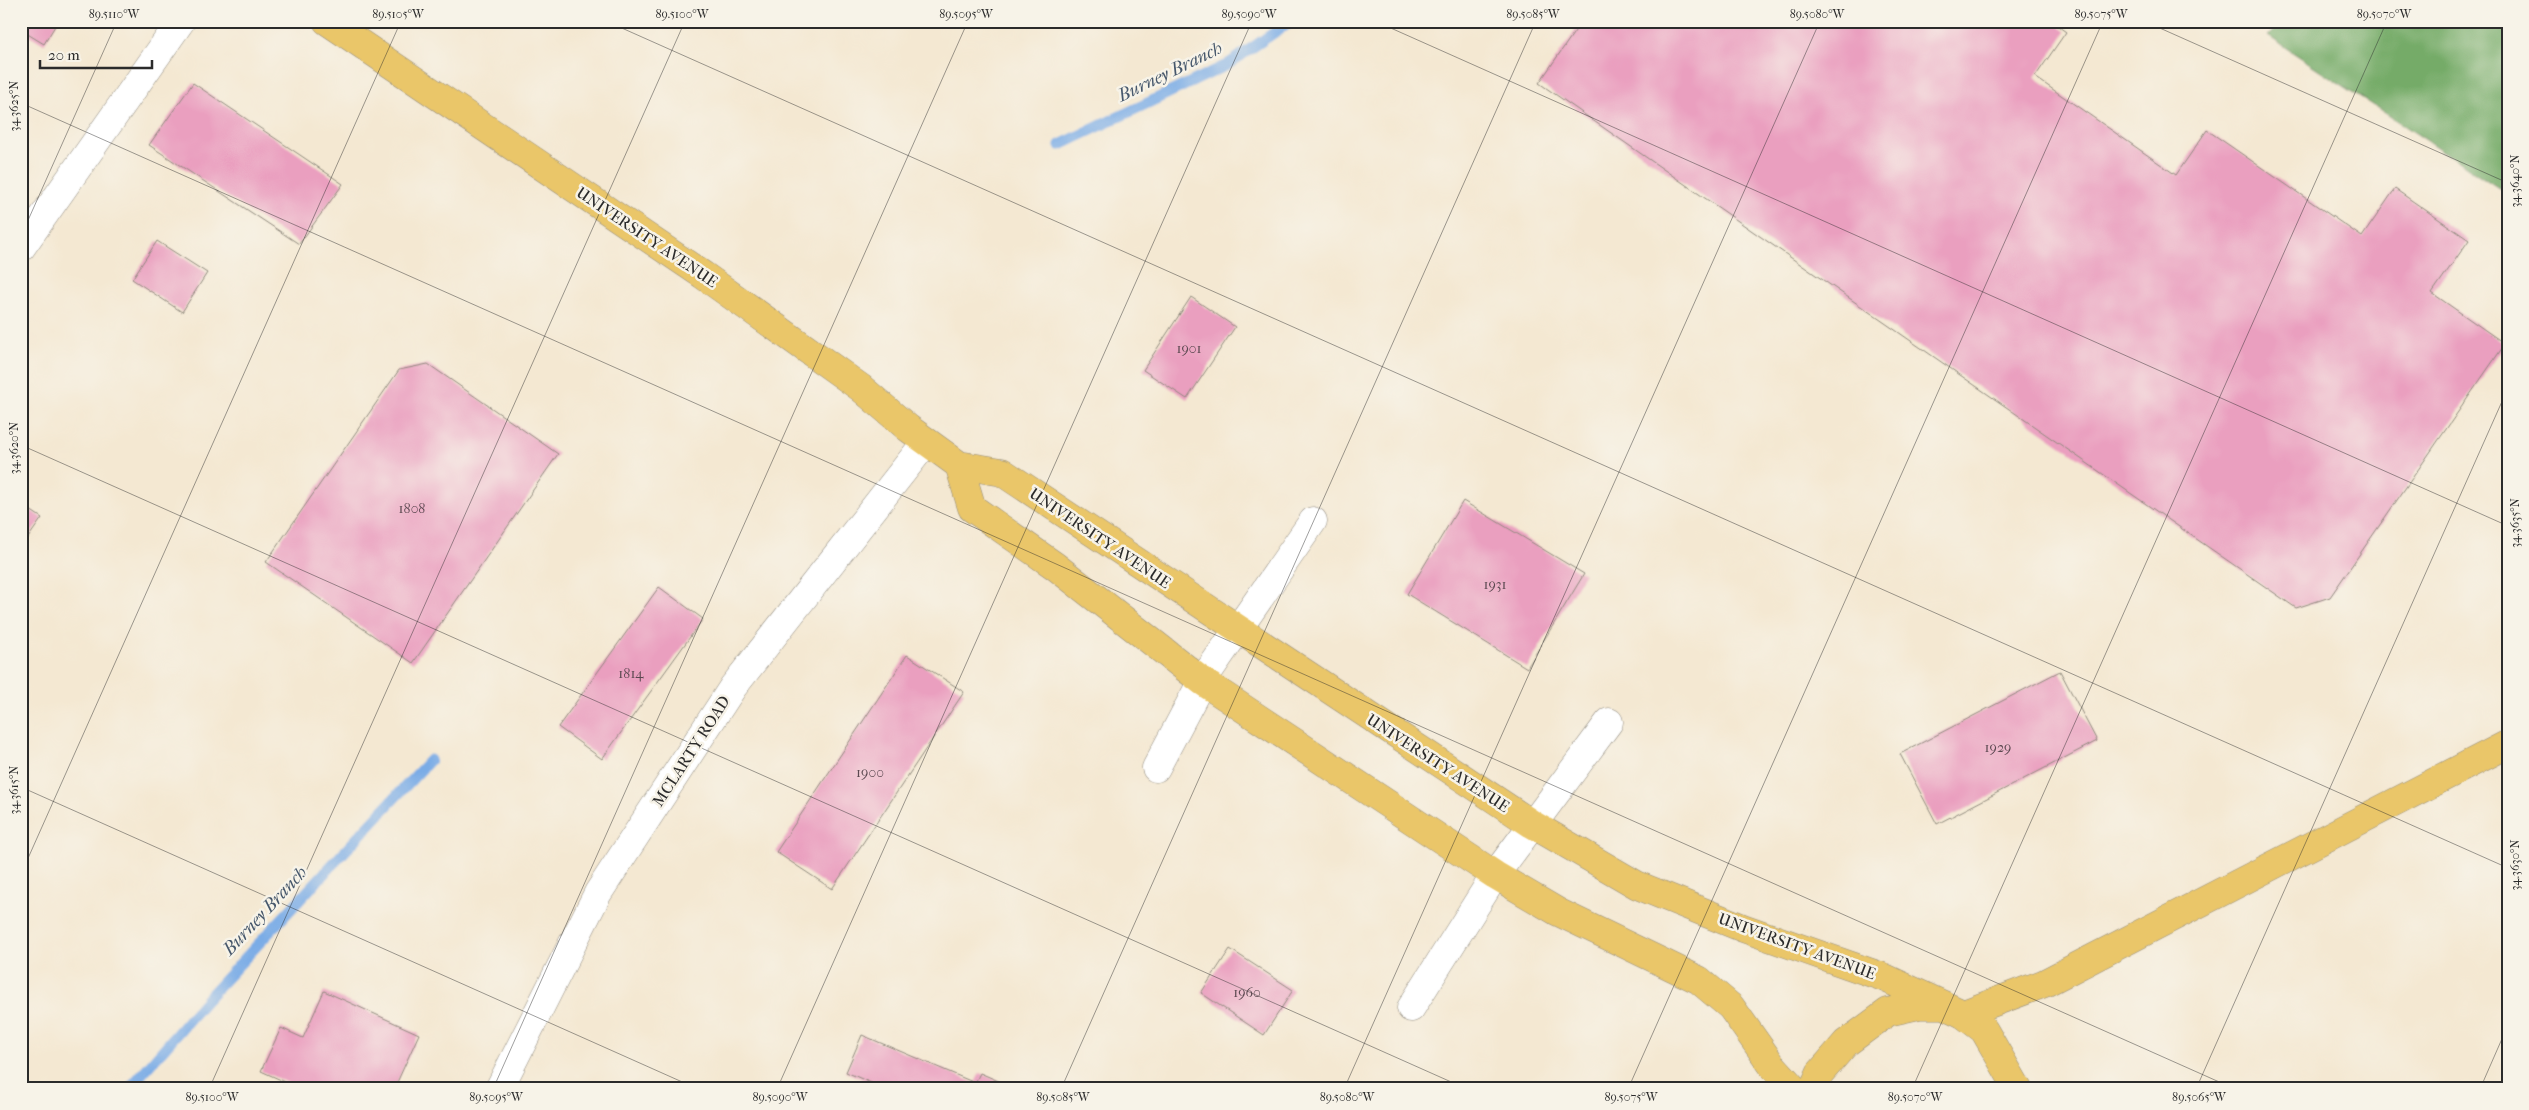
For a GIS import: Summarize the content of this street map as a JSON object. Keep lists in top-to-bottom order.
{
  "streets": {
    "main road": ["UNIVERSITY AVENUE"],
    "street": ["MCLARTY ROAD"]
  },
  "crossings": [
    ["UNIVERSITY AVENUE", "MCLARTY ROAD"]
  ],
  "water": ["Burney Branch"],
  "house_numbers": [
    "1901",
    "1808",
    "1931",
    "1814",
    "1929",
    "1900",
    "1960"
  ],
  "scale_bar": "20 m",
  "coordinates": [
    "89.5110°W",
    "89.5105°W",
    "89.5100°W",
    "89.5095°W",
    "89.5090°W",
    "89.5085°W",
    "89.5080°W",
    "89.5075°W",
    "89.5070°W",
    "34.3625°N",
    "34.3640°N",
    "34.3620°N",
    "34.3635°N",
    "34.3615°N",
    "34.3630°N",
    "89.5065°W"
  ]
}
